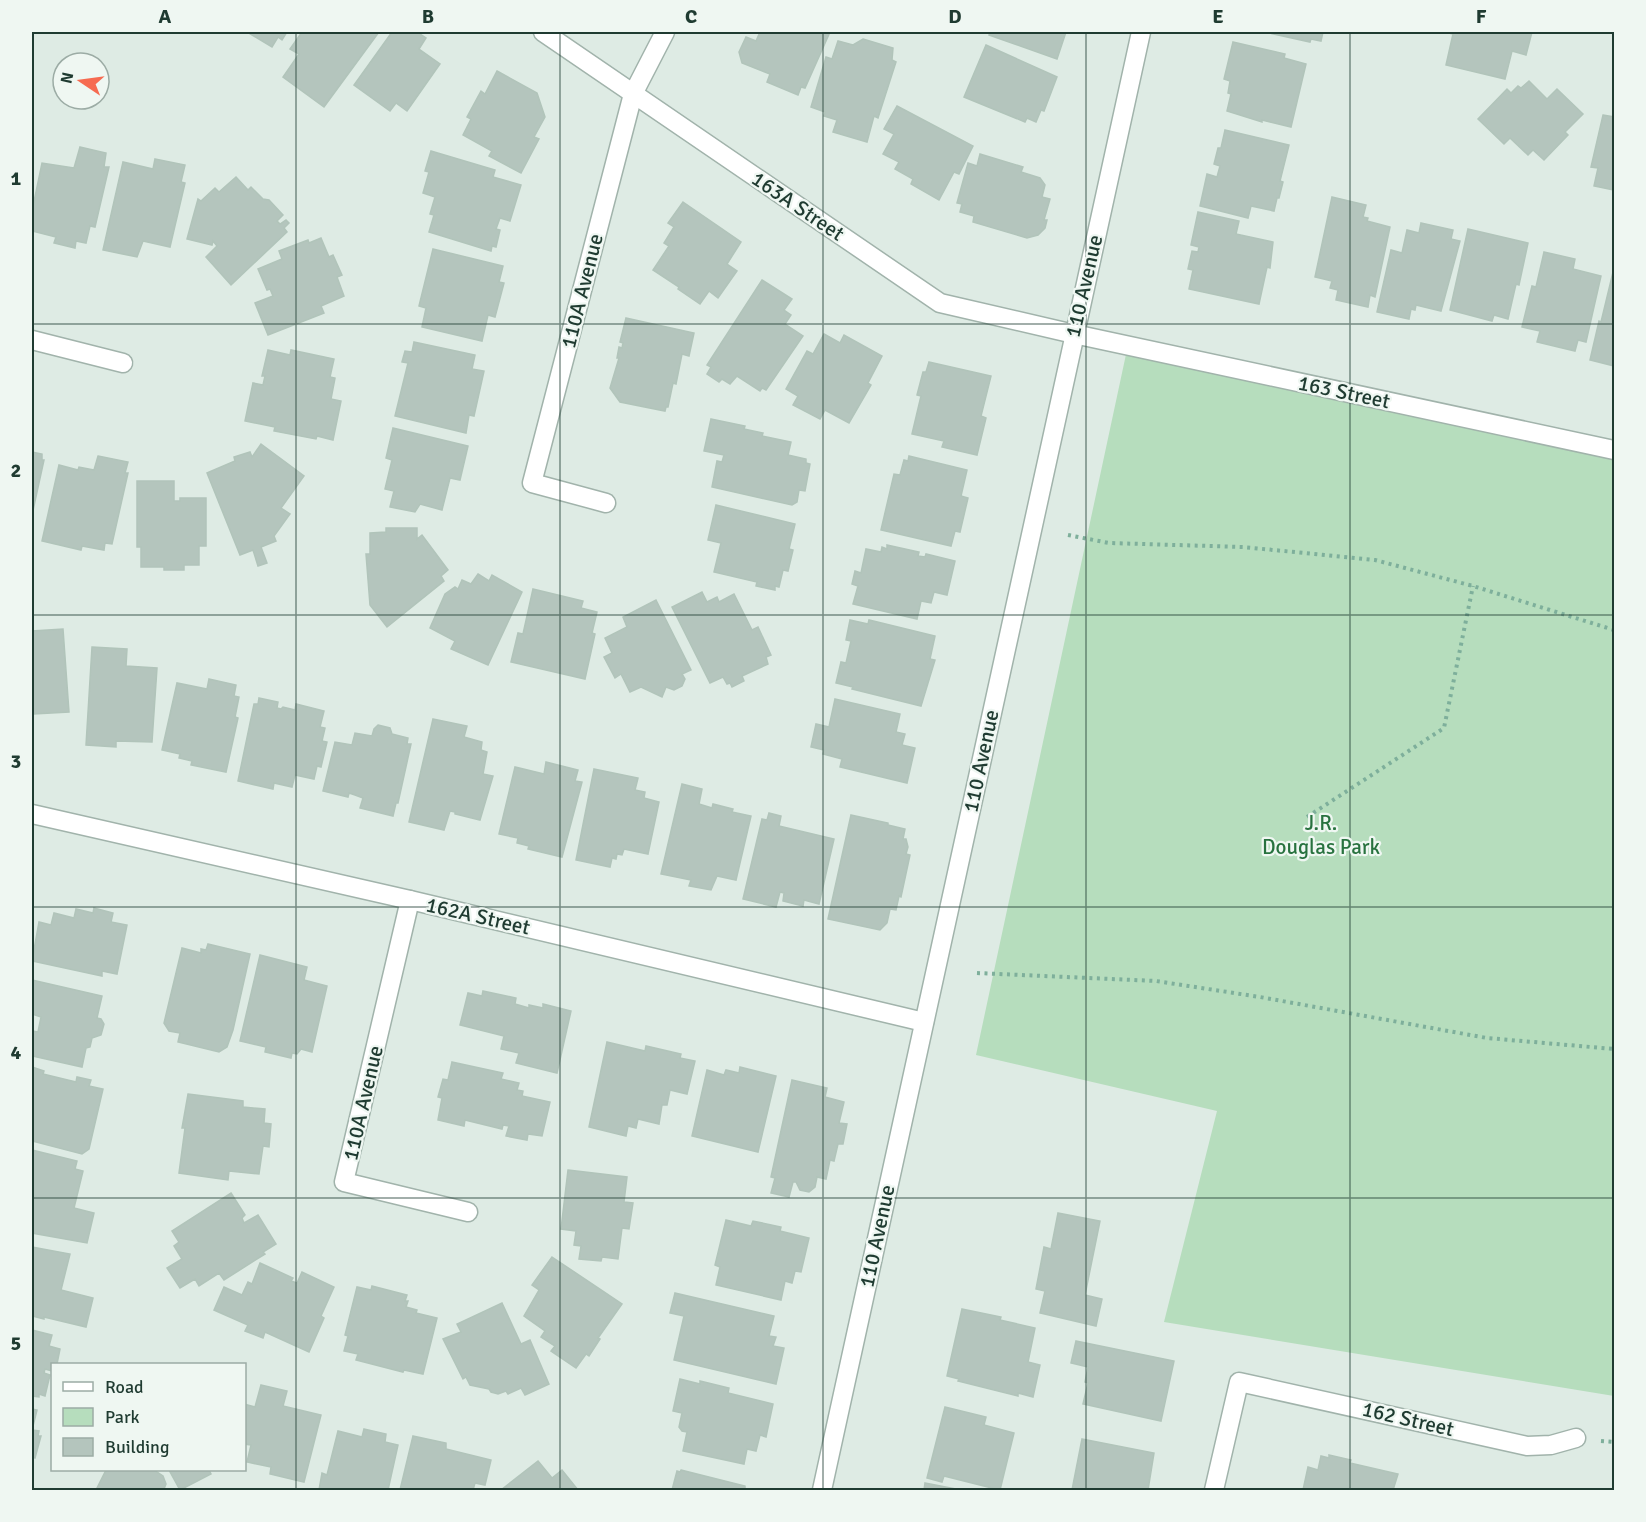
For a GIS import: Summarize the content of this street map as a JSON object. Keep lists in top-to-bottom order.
{
  "streets": {
    "street": [
      "163A Street",
      "110 Avenue",
      "110A Avenue",
      "163 Street",
      "162A Street",
      "162 Street"
    ]
  },
  "crossings": [
    ["163A Street", "110 Avenue"],
    ["163A Street", "110A Avenue"],
    ["163A Street", "163 Street"],
    ["110 Avenue", "163 Street"],
    ["110 Avenue", "162A Street"],
    ["110A Avenue", "162A Street"]
  ],
  "parks": ["J.R. Douglas Park"],
  "legend": ["Road", "Park", "Building"],
  "north": "left",
  "grid": {
    "columns": [
      "A",
      "B",
      "C",
      "D",
      "E",
      "F"
    ],
    "rows": [
      "1",
      "2",
      "3",
      "4",
      "5"
    ]
  }
}
